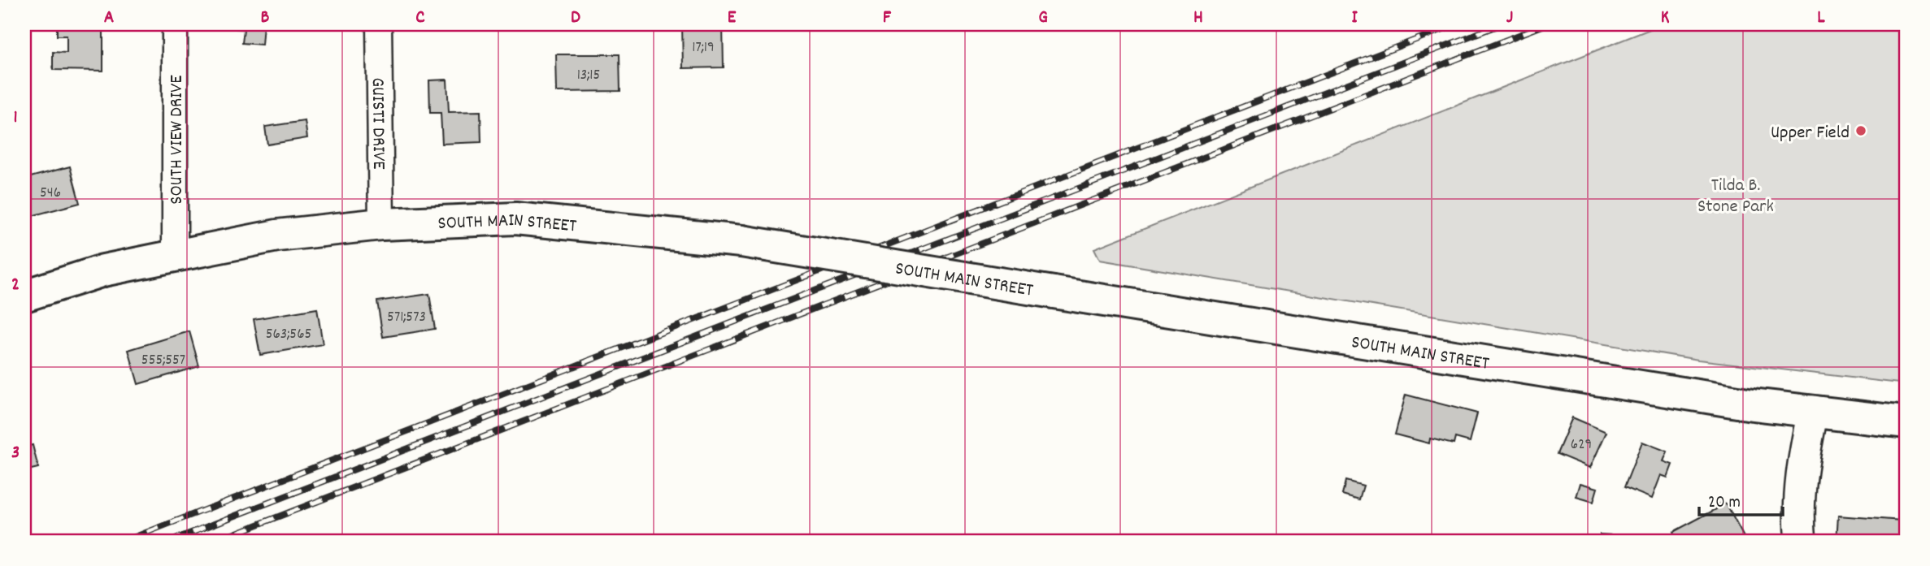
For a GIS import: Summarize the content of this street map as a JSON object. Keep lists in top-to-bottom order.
{
  "streets": {
    "main road": ["SOUTH MAIN STREET"],
    "street": ["GUISTI DRIVE", "SOUTH VIEW DRIVE"]
  },
  "crossings": [
    ["GUISTI DRIVE", "SOUTH MAIN STREET"],
    ["SOUTH VIEW DRIVE", "SOUTH MAIN STREET"]
  ],
  "parks": ["Tilda B. Stone Park"],
  "places": ["Upper Field"],
  "house_numbers": [
    "17;19",
    "13;15",
    "546",
    "571;573",
    "563;565",
    "555;557",
    "629"
  ],
  "scale_bar": "20 m",
  "grid": {
    "columns": [
      "A",
      "B",
      "C",
      "D",
      "E",
      "F",
      "G",
      "H",
      "I",
      "J",
      "K",
      "L"
    ],
    "rows": ["1", "2", "3"]
  }
}
